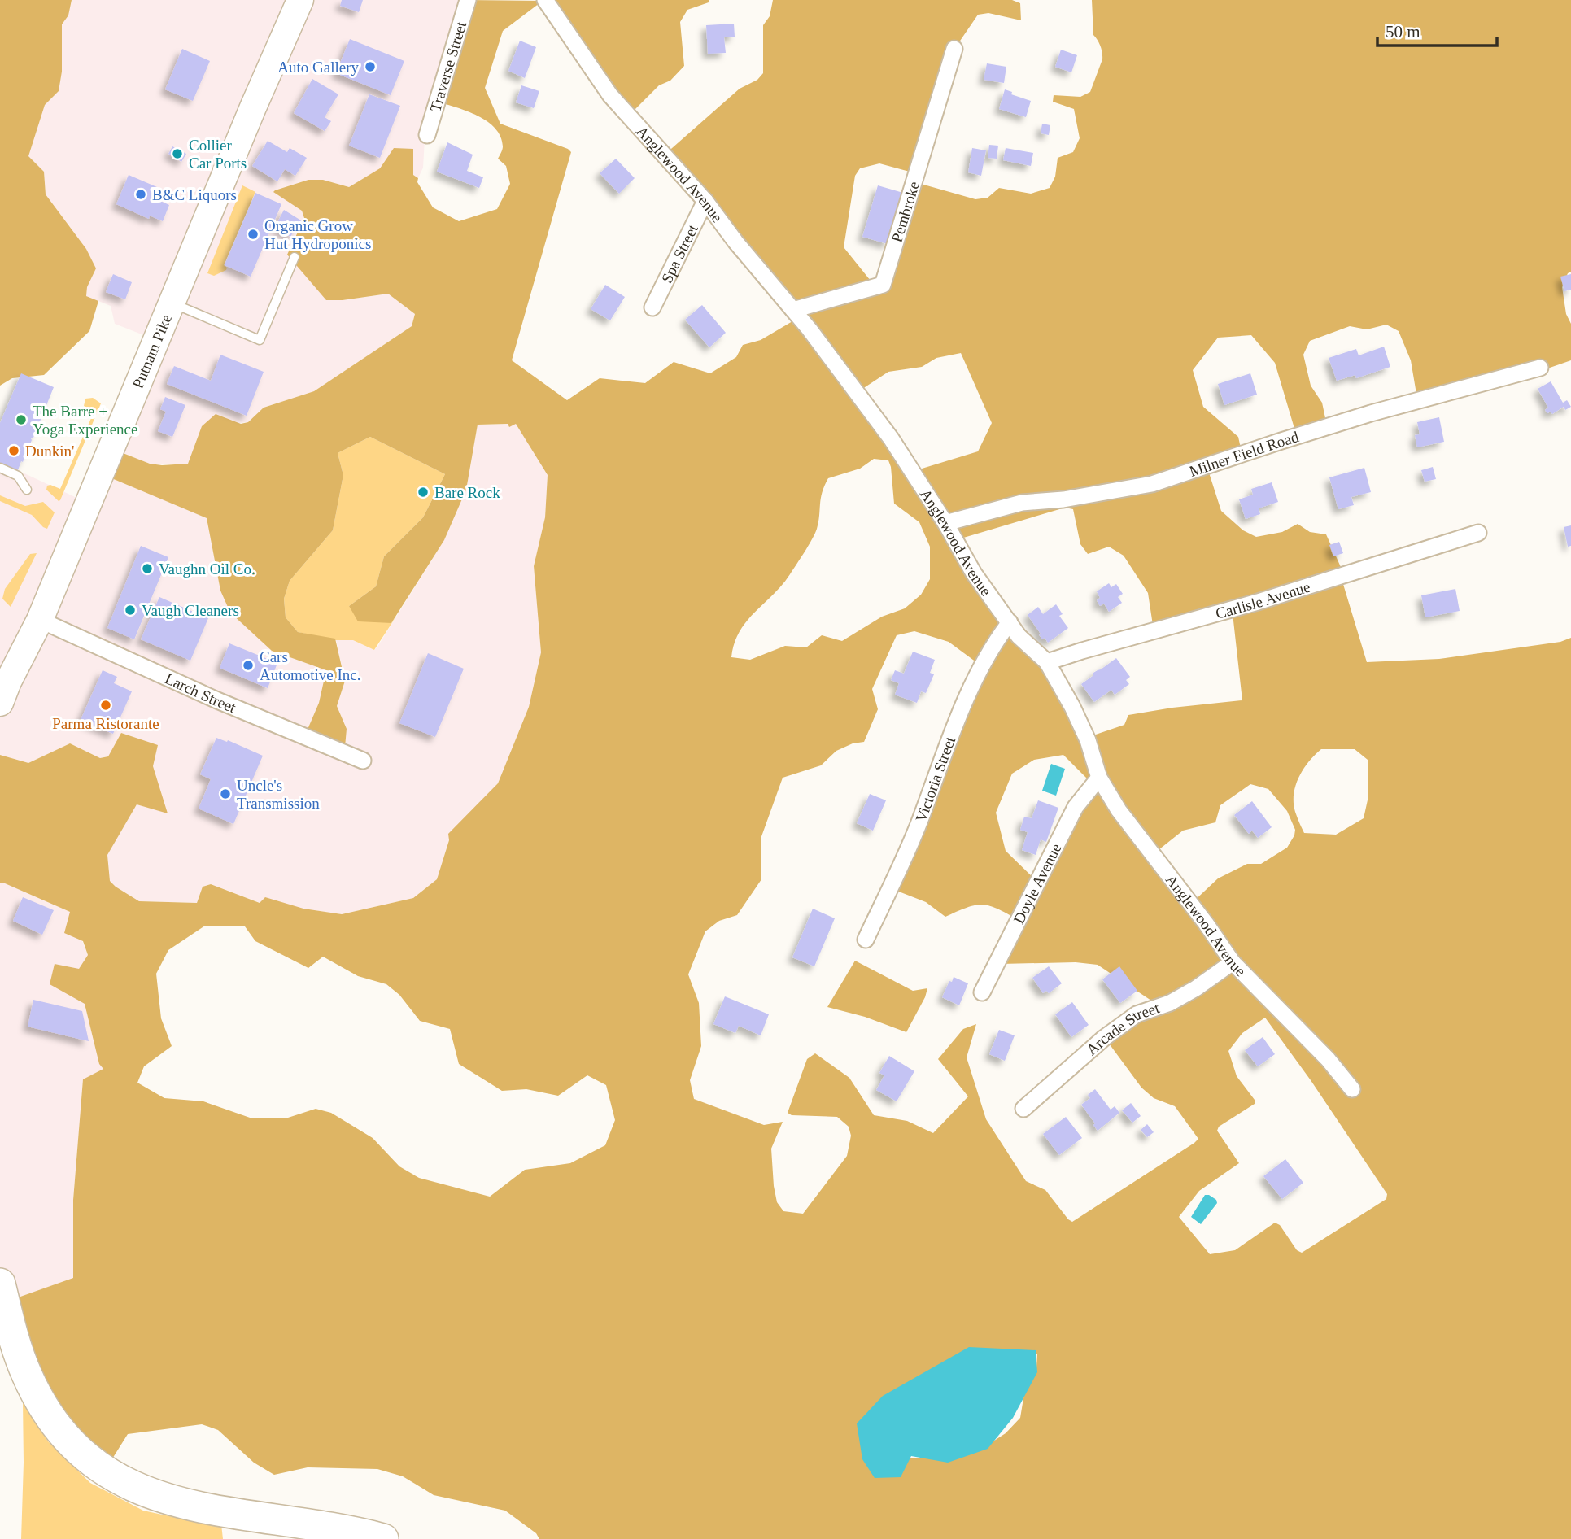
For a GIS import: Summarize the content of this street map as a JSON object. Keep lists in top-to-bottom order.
{
  "streets": {
    "main road": ["Putnam Pike"],
    "street": [
      "Traverse Street",
      "Anglewood Avenue",
      "Pembroke",
      "Spa Street",
      "Milner Field Road",
      "Carlisle Avenue",
      "Larch Street",
      "Victoria Street",
      "Doyle Avenue",
      "Arcade Street"
    ]
  },
  "crossings": [
    ["Anglewood Avenue", "Pembroke"],
    ["Anglewood Avenue", "Spa Street"],
    ["Anglewood Avenue", "Milner Field Road"],
    ["Anglewood Avenue", "Carlisle Avenue"],
    ["Anglewood Avenue", "Victoria Street"],
    ["Anglewood Avenue", "Doyle Avenue"],
    ["Anglewood Avenue", "Arcade Street"],
    ["Putnam Pike", "Larch Street"]
  ],
  "places": [
    "Auto Gallery",
    "Collier Car Ports",
    "B&C Liquors",
    "Organic Grow Hut Hydroponics",
    "The Barre + Yoga Experience",
    "Dunkin'",
    "Bare Rock",
    "Vaughn Oil Co.",
    "Vaugh Cleaners",
    "Cars Automotive Inc.",
    "Parma Ristorante",
    "Uncle's Transmission"
  ],
  "scale_bar": "50 m"
}
